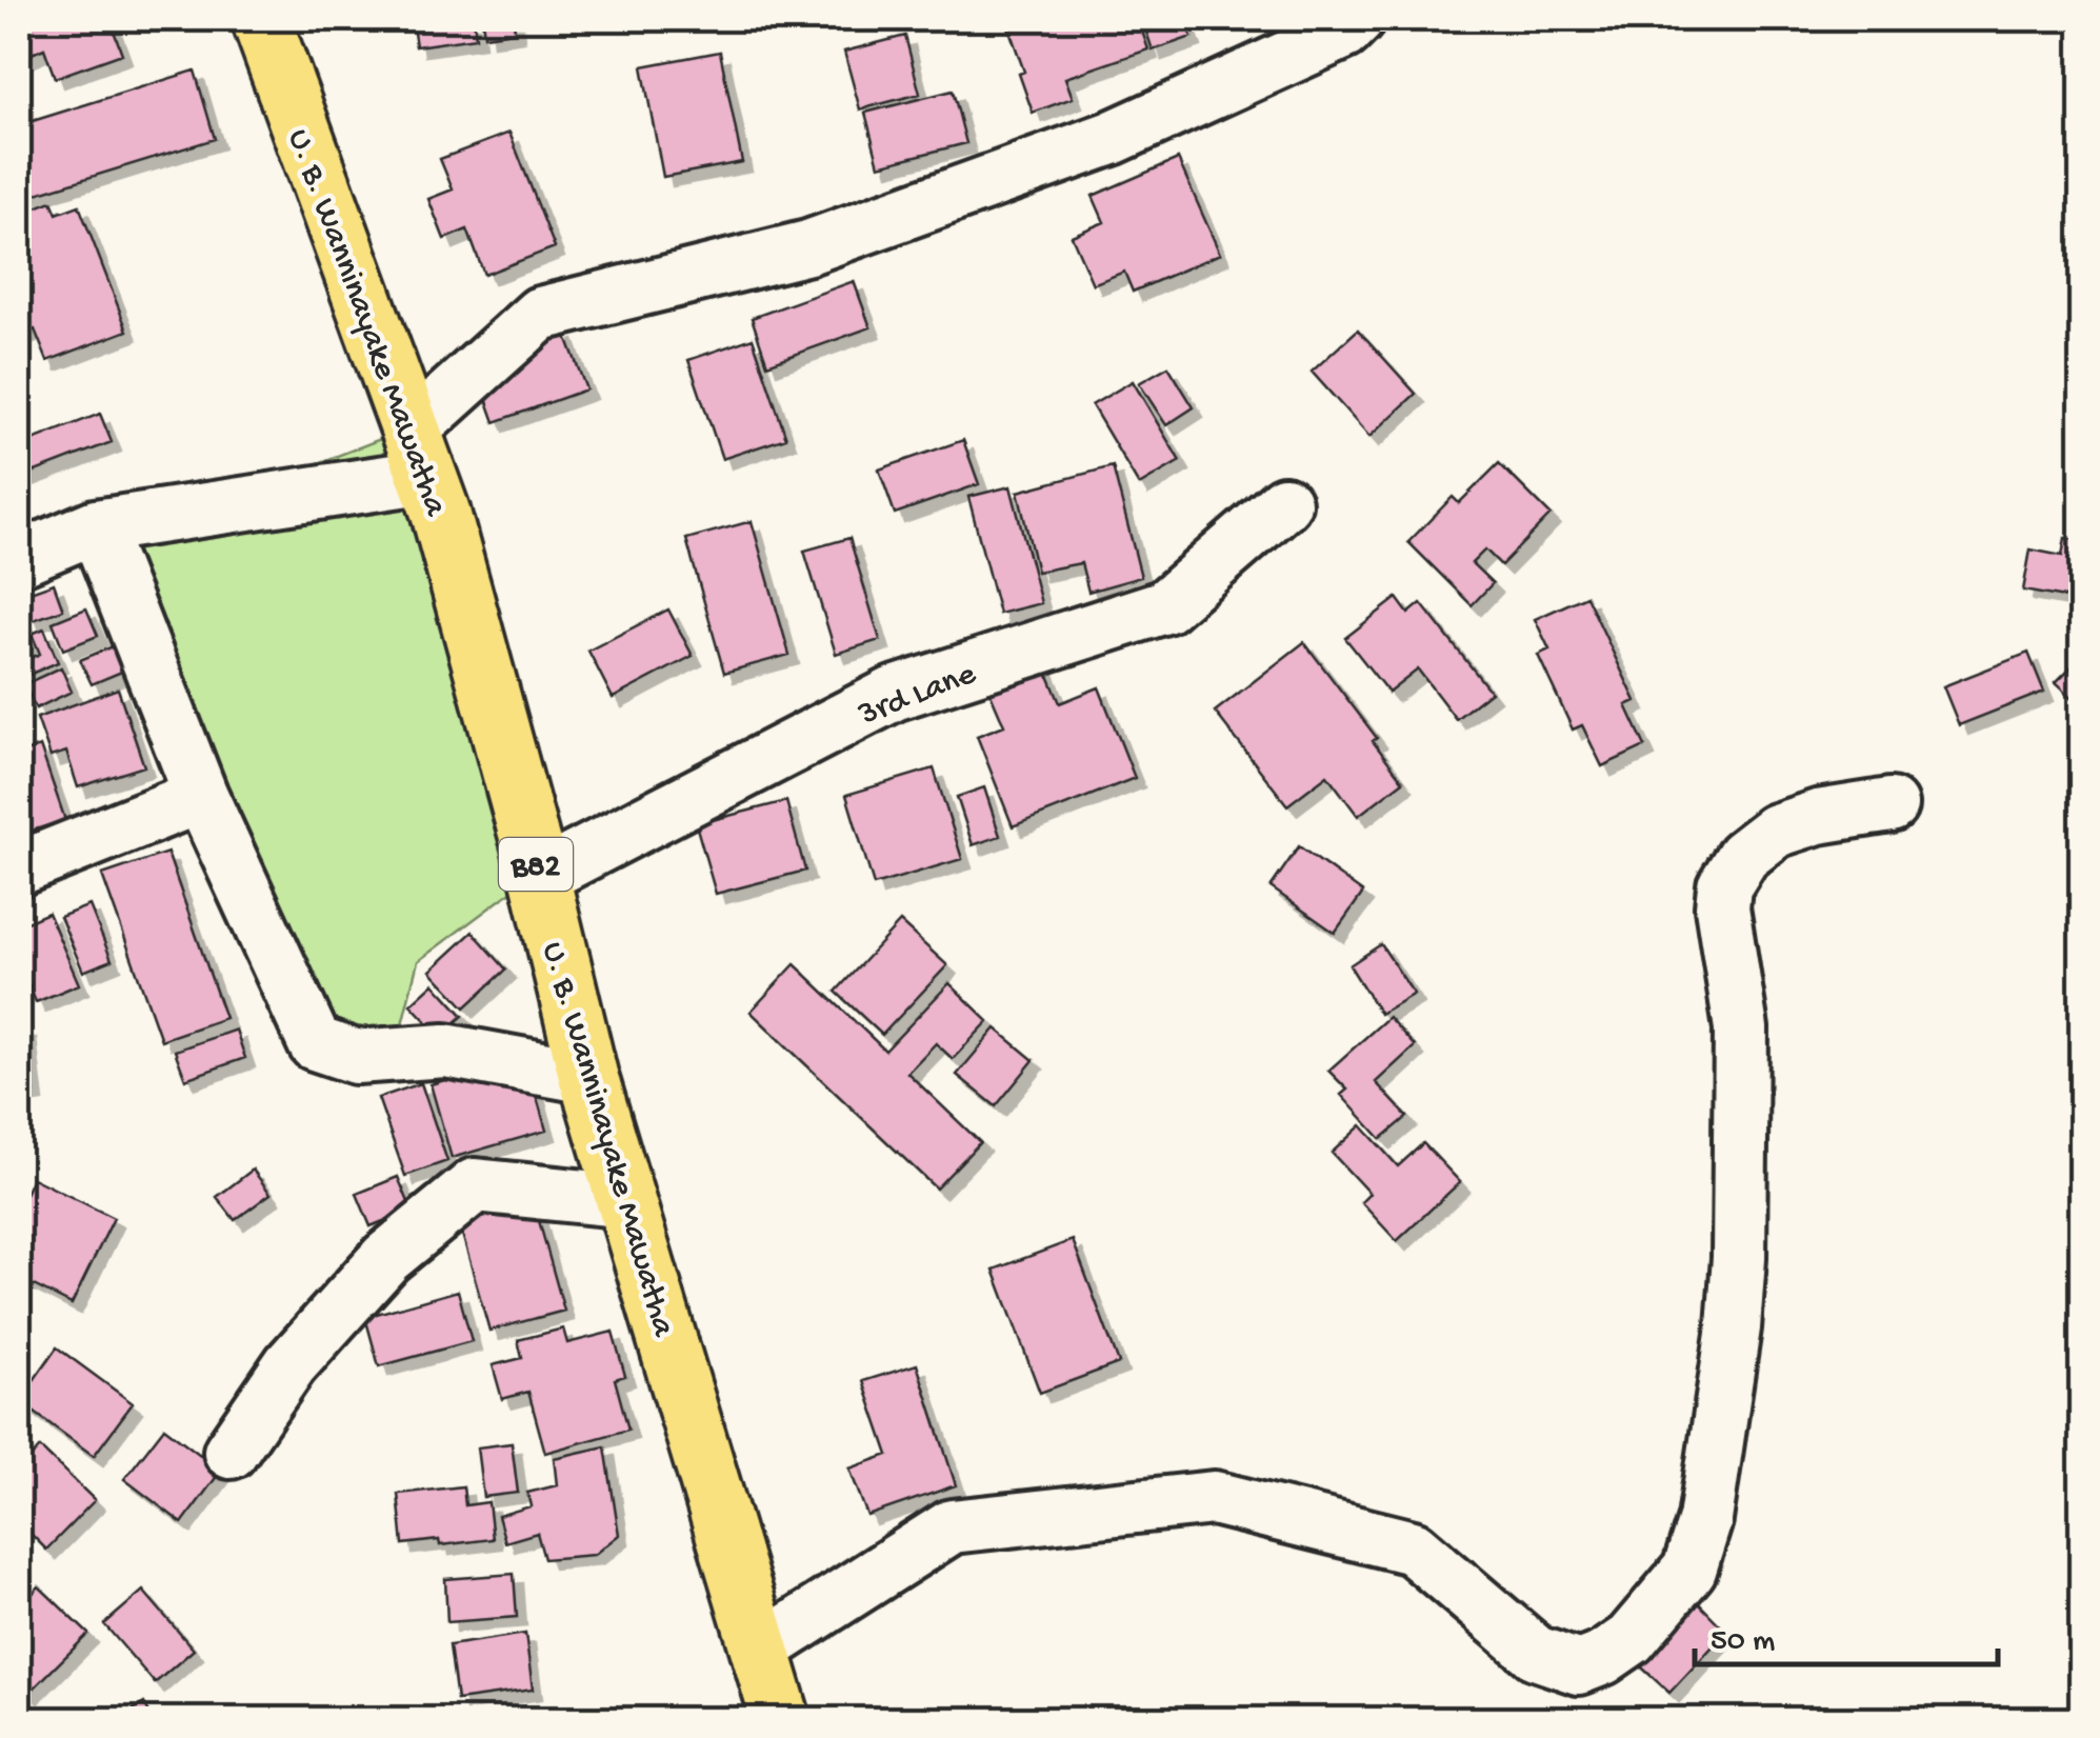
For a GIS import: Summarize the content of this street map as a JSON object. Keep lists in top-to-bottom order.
{
  "streets": {
    "main road": ["U. B. Wanninayake Mawatha", "B82"],
    "street": ["3rd Lane"]
  },
  "crossings": [
    ["U. B. Wanninayake Mawatha", "3rd Lane"]
  ],
  "scale_bar": "50 m"
}
